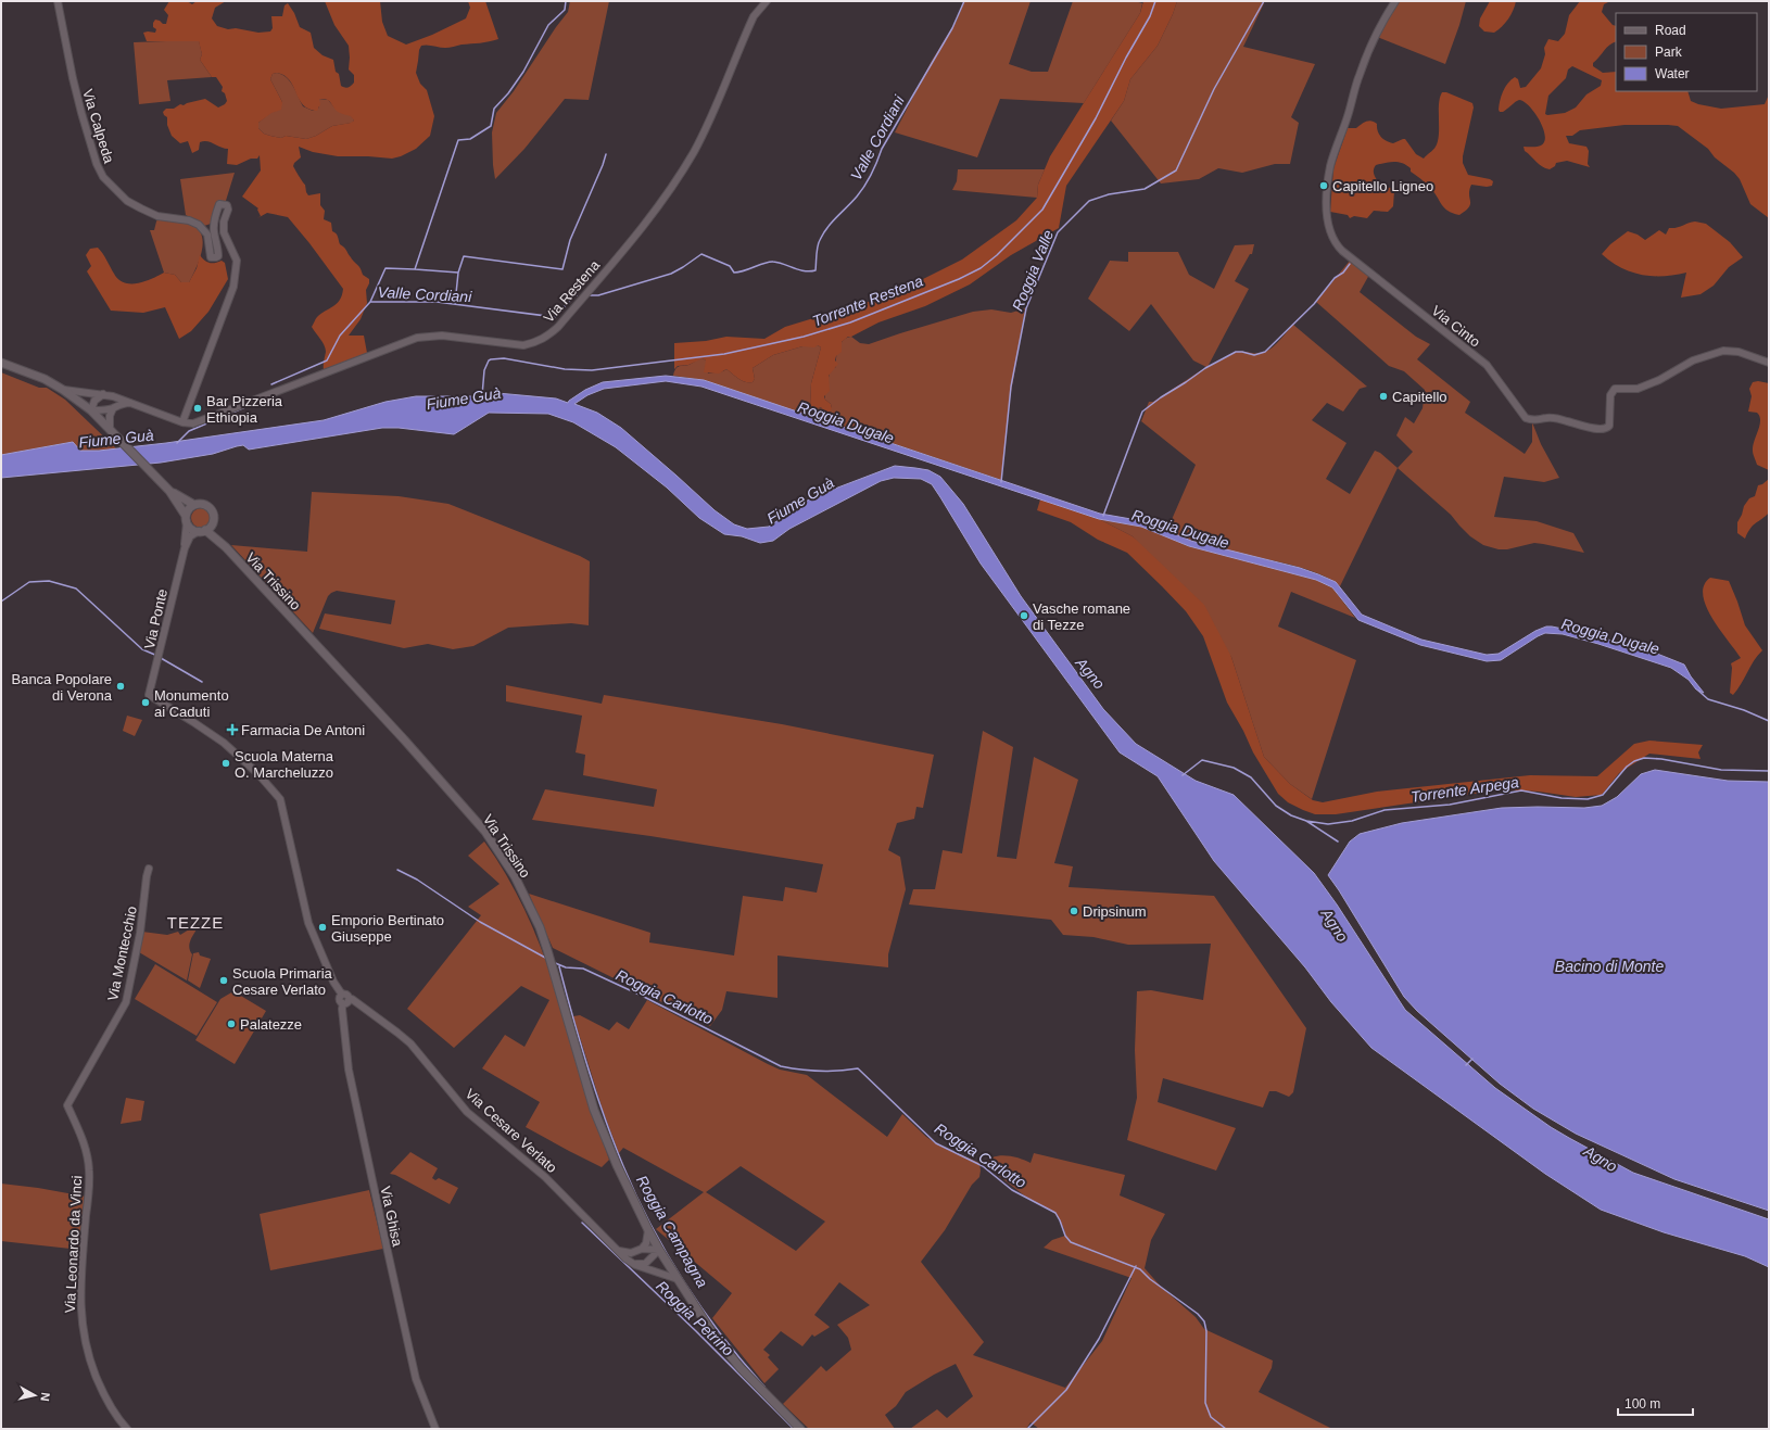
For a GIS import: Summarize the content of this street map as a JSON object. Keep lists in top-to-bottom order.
{
  "streets": {
    "main road": ["Via Trissino"],
    "street": [
      "Via Calpeda",
      "Via Restena",
      "Via Cinto",
      "Via Ponte",
      "Via Montecchio",
      "Via Cesare Verlato",
      "Via Ghisa",
      "Via Leonardo da Vinci"
    ]
  },
  "crossings": [
    ["Via Calpeda", "Via Restena"],
    ["Via Trissino", "Via Ponte"],
    ["Via Ponte", "Via Cesare Verlato"],
    ["Via Ponte", "Via Ghisa"],
    ["Via Montecchio", "Via Leonardo da Vinci"],
    ["Via Cesare Verlato", "Via Ghisa"]
  ],
  "districts": ["TEZZE"],
  "water": [
    "Valle Cordiani",
    "Roggia Valle",
    "Torrente Restena",
    "Fiume Guà",
    "Roggia Dugale",
    "Agno",
    "Torrente Arpega",
    "Bacino di Monte",
    "Roggia Carlotto",
    "Roggia Campagna",
    "Roggia Petrino"
  ],
  "places": {
    "other": [
      "Capitello Ligneo",
      "Capitello",
      "Bar Pizzeria Ethiopia",
      "Vasche romane di Tezze",
      "Banca Popolare di Verona",
      "Monumento ai Caduti",
      "Scuola Materna O. Marcheluzzo",
      "Dripsinum",
      "Emporio Bertinato Giuseppe",
      "Scuola Primaria Cesare Verlato",
      "Palatezze"
    ],
    "health": ["Farmacia De Antoni"]
  },
  "legend": ["Road", "Park", "Water"],
  "scale_bar": "100 m",
  "north": "right"
}
